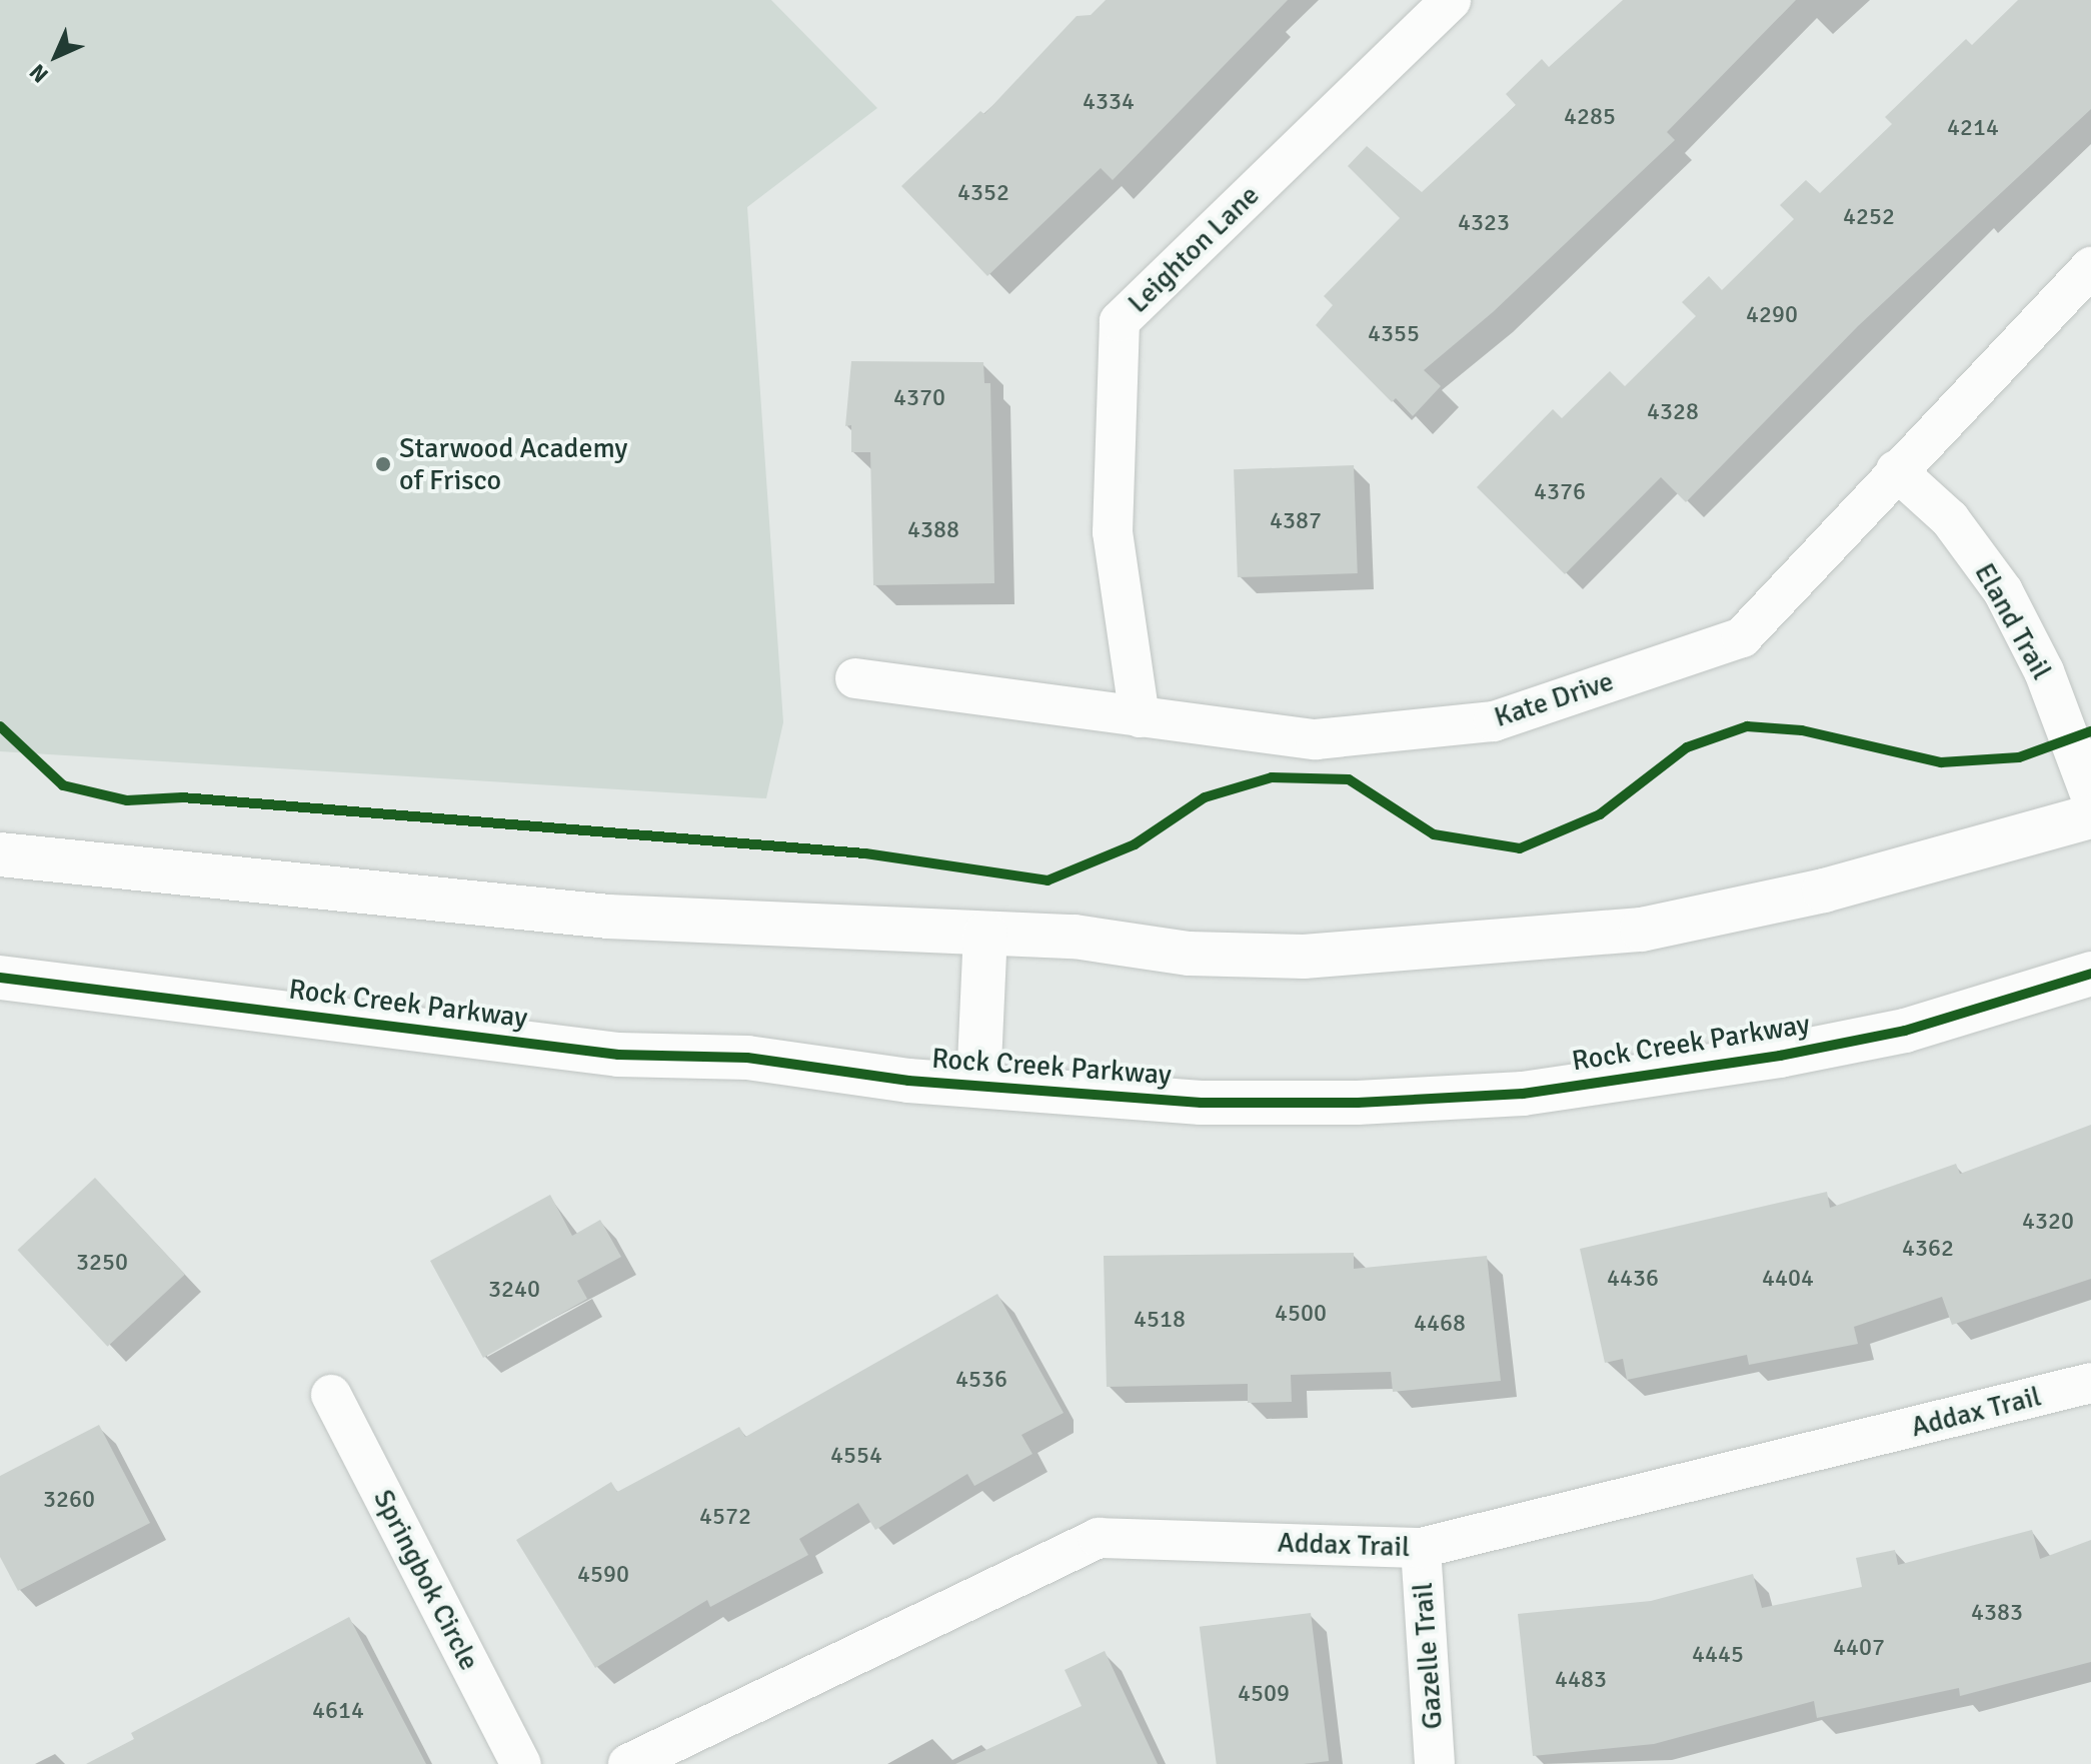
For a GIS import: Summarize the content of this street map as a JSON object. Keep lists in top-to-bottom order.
{
  "streets": {
    "street": [
      "Leighton Lane",
      "Eland Trail",
      "Kate Drive",
      "Rock Creek Parkway",
      "Addax Trail",
      "Springbok Circle",
      "Gazelle Trail"
    ]
  },
  "crossings": [
    ["Leighton Lane", "Kate Drive"],
    ["Eland Trail", "Kate Drive"],
    ["Addax Trail", "Gazelle Trail"]
  ],
  "places": ["Starwood Academy of Frisco"],
  "house_numbers": [
    "4334",
    "4285",
    "4214",
    "4352",
    "4252",
    "4323",
    "4290",
    "4355",
    "4370",
    "4328",
    "4376",
    "4387",
    "4388",
    "4320",
    "4362",
    "3250",
    "4436",
    "4404",
    "3240",
    "4500",
    "4518",
    "4468",
    "4536",
    "4554",
    "3260",
    "4572",
    "4590",
    "4383",
    "4407",
    "4445",
    "4483",
    "4509",
    "4614"
  ],
  "north": "bottom left"
}
